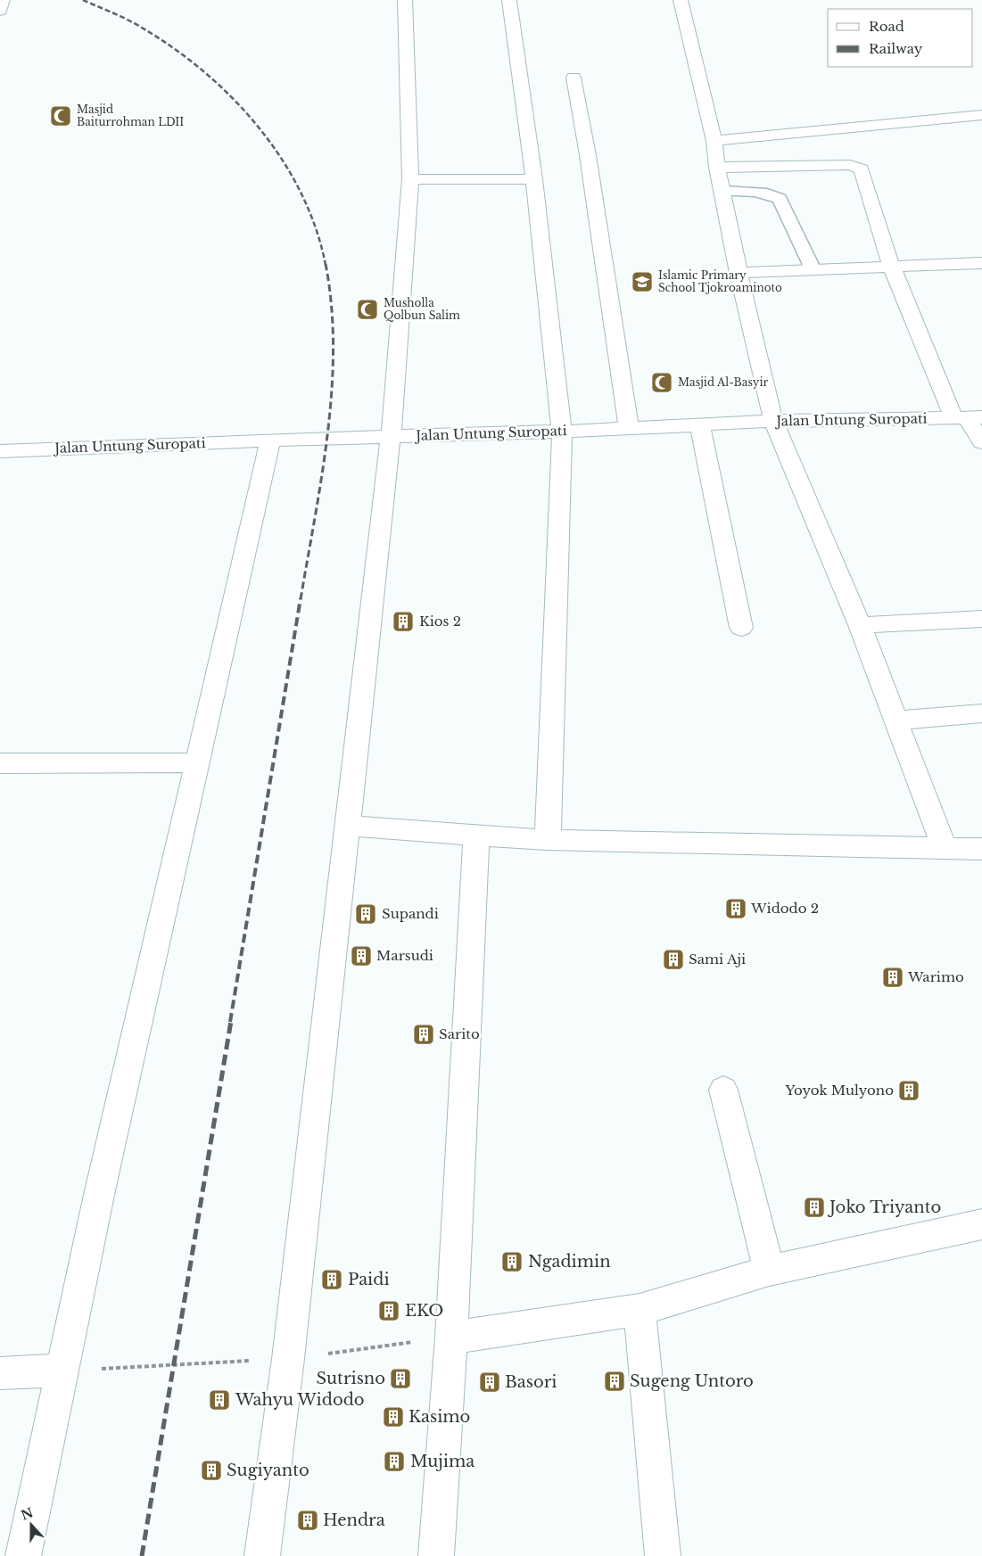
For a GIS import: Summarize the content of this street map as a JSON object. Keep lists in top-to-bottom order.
{
  "streets": {
    "street": ["Jalan Untung Suropati"]
  },
  "places": {
    "mosque": ["Masjid Baiturrohman LDII", "Musholla Qolbun Salim", "Masjid Al-Basyir"],
    "school or university": ["Islamic Primary School Tjokroaminoto"],
    "building": [
      "Kios 2",
      "Widodo 2",
      "Supandi",
      "Marsudi",
      "Sami Aji",
      "Warimo",
      "Sarito",
      "Yoyok Mulyono",
      "Joko Triyanto",
      "Ngadimin",
      "Paidi",
      "EKO",
      "Sutrisno",
      "Sugeng Untoro",
      "Basori",
      "Wahyu Widodo",
      "Kasimo",
      "Mujima",
      "Sugiyanto",
      "Hendra"
    ]
  },
  "legend": ["Road", "Railway"],
  "north": "top"
}
